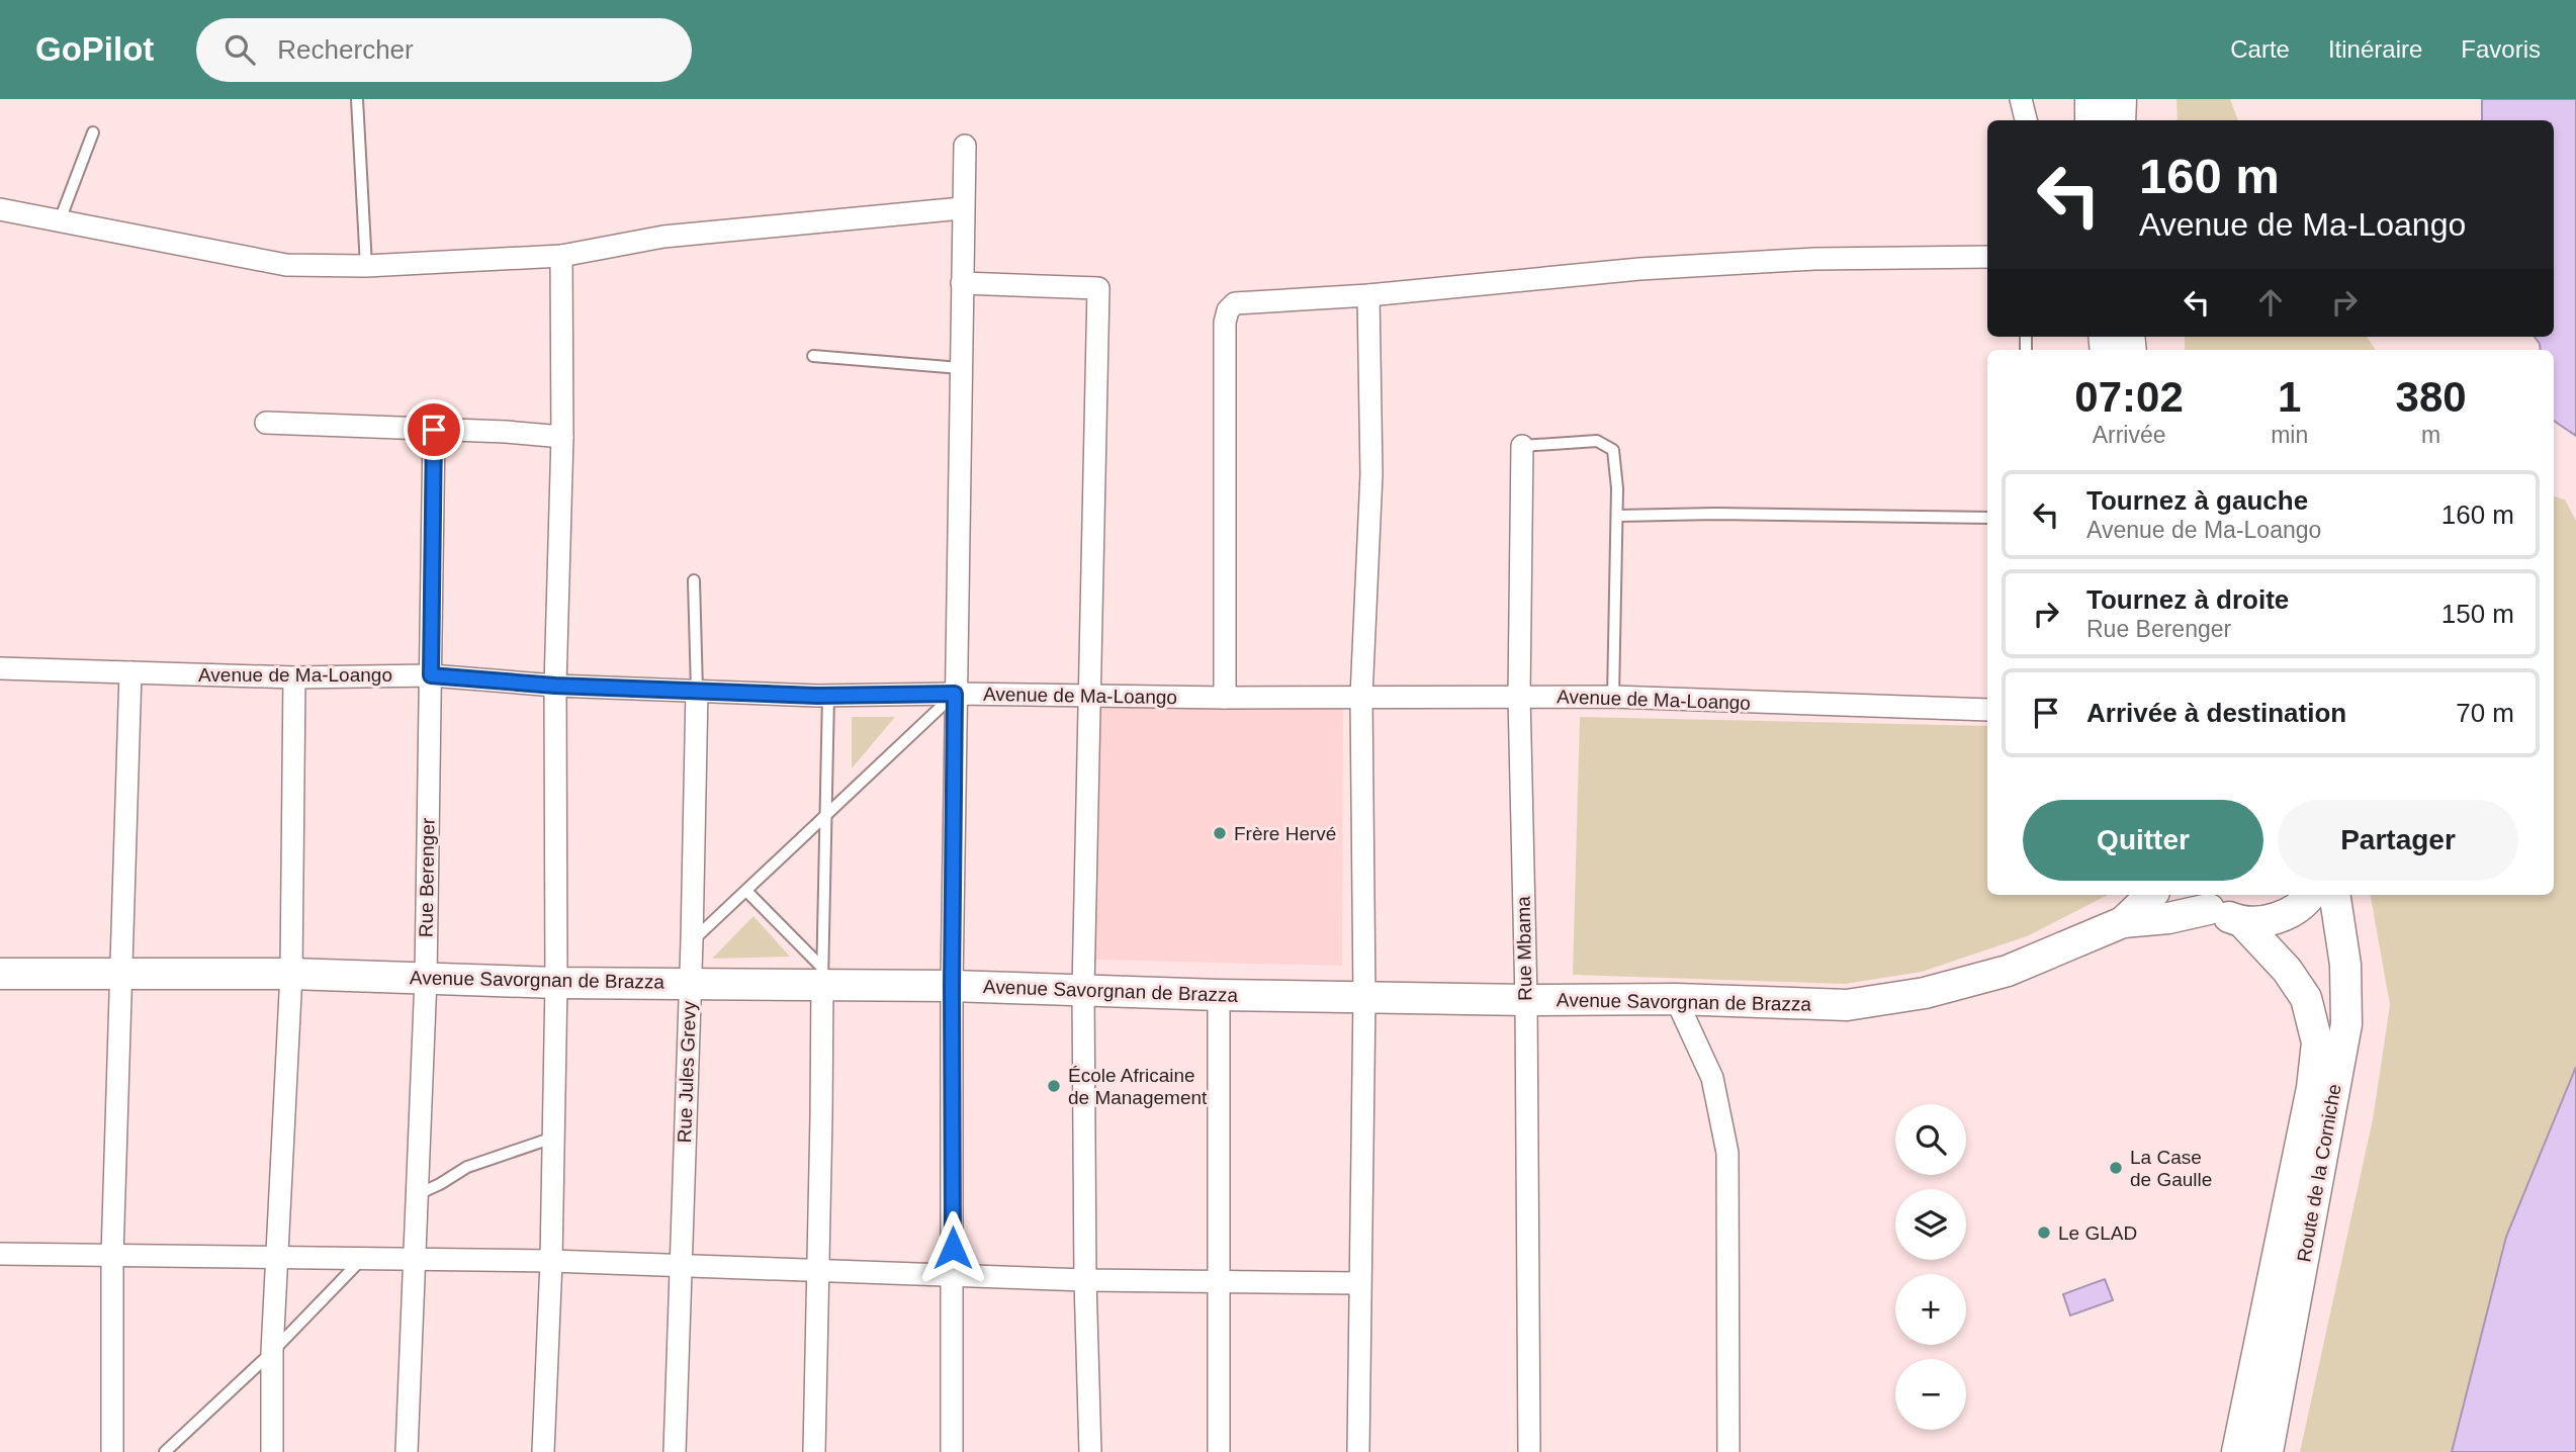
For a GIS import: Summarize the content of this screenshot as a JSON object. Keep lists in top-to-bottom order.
{
  "streets": {
    "main road": ["Avenue Savorgnan de Brazza", "Route de la Corniche"],
    "street": [
      "Avenue de Ma-Loango",
      "Rue Berenger",
      "Rue Mbama",
      "Rue Jules Grevy"
    ]
  },
  "crossings": [
    ["Avenue de Ma-Loango", "Rue Berenger"],
    ["Avenue de Ma-Loango", "Rue Mbama"],
    ["Avenue de Ma-Loango", "Rue Jules Grevy"],
    ["Rue Berenger", "Avenue Savorgnan de Brazza"],
    ["Rue Mbama", "Avenue Savorgnan de Brazza"],
    ["Avenue Savorgnan de Brazza", "Rue Jules Grevy"],
    ["Avenue Savorgnan de Brazza", "Route de la Corniche"]
  ],
  "places": [
    "Frère Hervé",
    "École Africaine de Management",
    "La Case de Gaulle",
    "Le GLAD"
  ],
  "page": {
    "header": "GoPilot",
    "search": "Rechercher",
    "nav": ["Carte", "Itinéraire", "Favoris"],
    "turn": ["160 m", "Avenue de Ma-Loango"],
    "eta": [
      "07:02",
      "Arrivée",
      "1",
      "min",
      "380",
      "m"
    ],
    "list": [
      {
        "name": "Tournez à gauche",
        "note": "Avenue de Ma-Loango",
        "value": "160 m"
      },
      {
        "name": "Tournez à droite",
        "note": "Rue Berenger",
        "value": "150 m"
      },
      {
        "name": "Arrivée à destination",
        "value": "70 m"
      }
    ],
    "buttons": ["Quitter", "Partager"],
    "map_buttons": ["+", "−"]
  }
}
